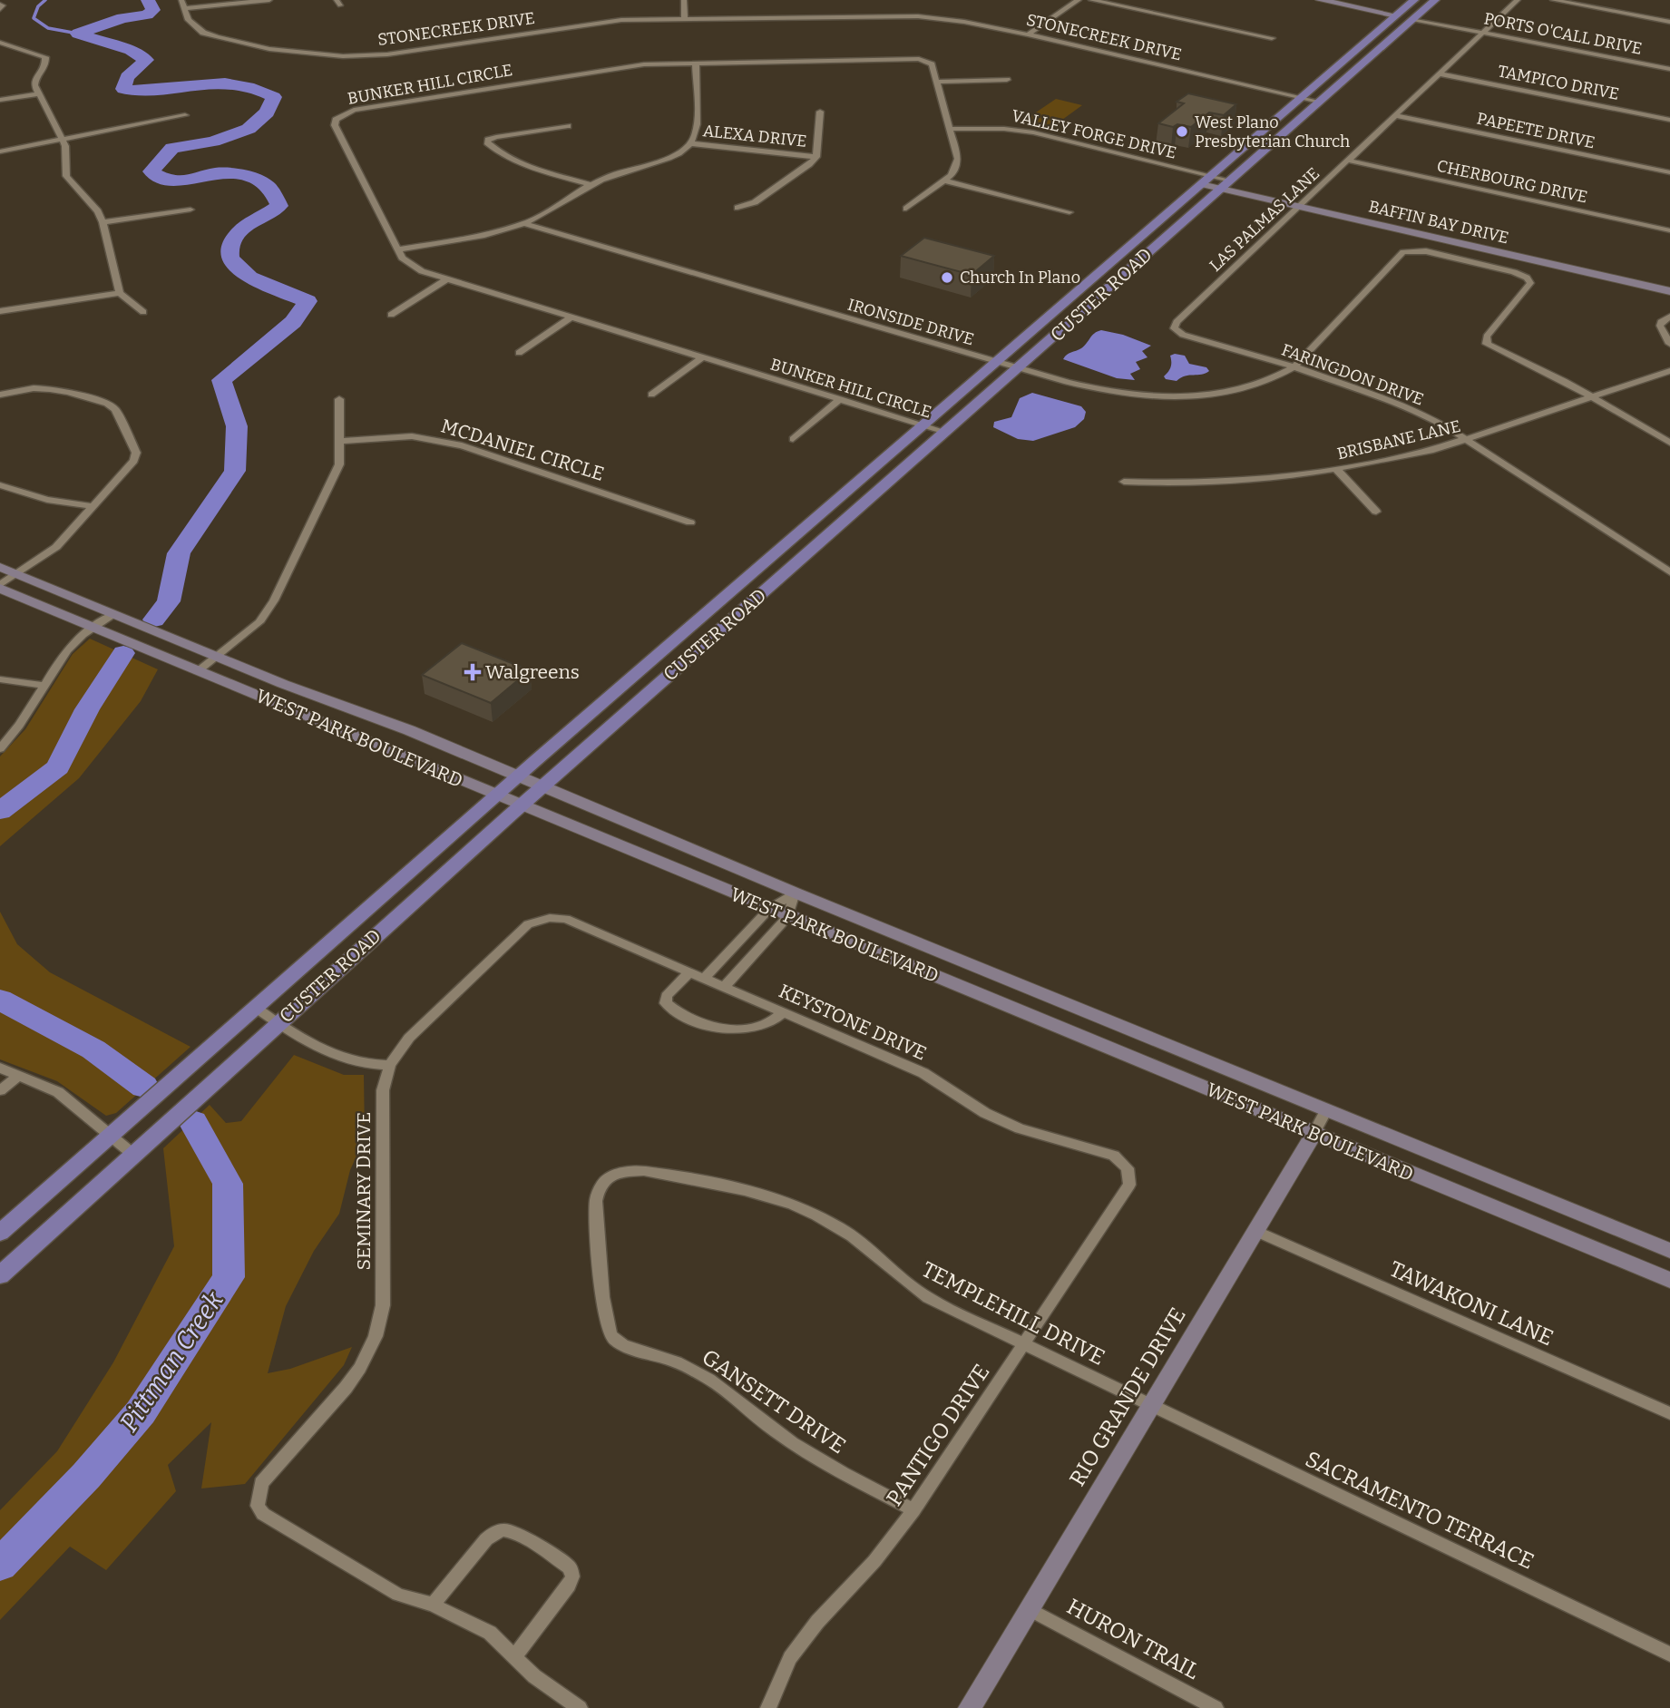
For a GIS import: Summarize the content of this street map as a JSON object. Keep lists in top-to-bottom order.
{
  "streets": {
    "main road": [
      "BAFFIN BAY DRIVE",
      "CUSTER ROAD",
      "WEST PARK BOULEVARD",
      "RIO GRANDE DRIVE"
    ],
    "street": [
      "STONECREEK DRIVE",
      "PORTS O'CALL DRIVE",
      "TAMPICO DRIVE",
      "BUNKER HILL CIRCLE",
      "PAPEETE DRIVE",
      "VALLEY FORGE DRIVE",
      "ALEXA DRIVE",
      "CHERBOURG DRIVE",
      "LAS PALMAS LANE",
      "IRONSIDE DRIVE",
      "FARINGDON DRIVE",
      "BRISBANE LANE",
      "MCDANIEL CIRCLE",
      "KEYSTONE DRIVE",
      "SEMINARY DRIVE",
      "TAWAKONI LANE",
      "TEMPLEHILL DRIVE",
      "GANSETT DRIVE",
      "PANTIGO DRIVE",
      "SACRAMENTO TERRACE",
      "HURON TRAIL"
    ]
  },
  "crossings": [
    ["STONECREEK DRIVE", "CUSTER ROAD"],
    ["PORTS O'CALL DRIVE", "LAS PALMAS LANE"],
    ["PORTS O'CALL DRIVE", "CUSTER ROAD"],
    ["TAMPICO DRIVE", "LAS PALMAS LANE"],
    ["BUNKER HILL CIRCLE", "VALLEY FORGE DRIVE"],
    ["BUNKER HILL CIRCLE", "CUSTER ROAD"],
    ["PAPEETE DRIVE", "LAS PALMAS LANE"],
    ["VALLEY FORGE DRIVE", "BAFFIN BAY DRIVE"],
    ["VALLEY FORGE DRIVE", "CUSTER ROAD"],
    ["CHERBOURG DRIVE", "LAS PALMAS LANE"],
    ["LAS PALMAS LANE", "BAFFIN BAY DRIVE"],
    ["LAS PALMAS LANE", "FARINGDON DRIVE"],
    ["BAFFIN BAY DRIVE", "CUSTER ROAD"],
    ["CUSTER ROAD", "IRONSIDE DRIVE"],
    ["CUSTER ROAD", "WEST PARK BOULEVARD"],
    ["IRONSIDE DRIVE", "FARINGDON DRIVE"],
    ["FARINGDON DRIVE", "BRISBANE LANE"],
    ["WEST PARK BOULEVARD", "RIO GRANDE DRIVE"],
    ["KEYSTONE DRIVE", "SEMINARY DRIVE"],
    ["KEYSTONE DRIVE", "PANTIGO DRIVE"],
    ["TAWAKONI LANE", "RIO GRANDE DRIVE"],
    ["TEMPLEHILL DRIVE", "RIO GRANDE DRIVE"],
    ["TEMPLEHILL DRIVE", "GANSETT DRIVE"],
    ["TEMPLEHILL DRIVE", "PANTIGO DRIVE"],
    ["TEMPLEHILL DRIVE", "SACRAMENTO TERRACE"],
    ["RIO GRANDE DRIVE", "SACRAMENTO TERRACE"],
    ["RIO GRANDE DRIVE", "HURON TRAIL"],
    ["GANSETT DRIVE", "PANTIGO DRIVE"]
  ],
  "water": ["Pittman Creek"],
  "places": {
    "other": ["West Plano Presbyterian Church", "Church In Plano"],
    "health": ["Walgreens"]
  }
}
